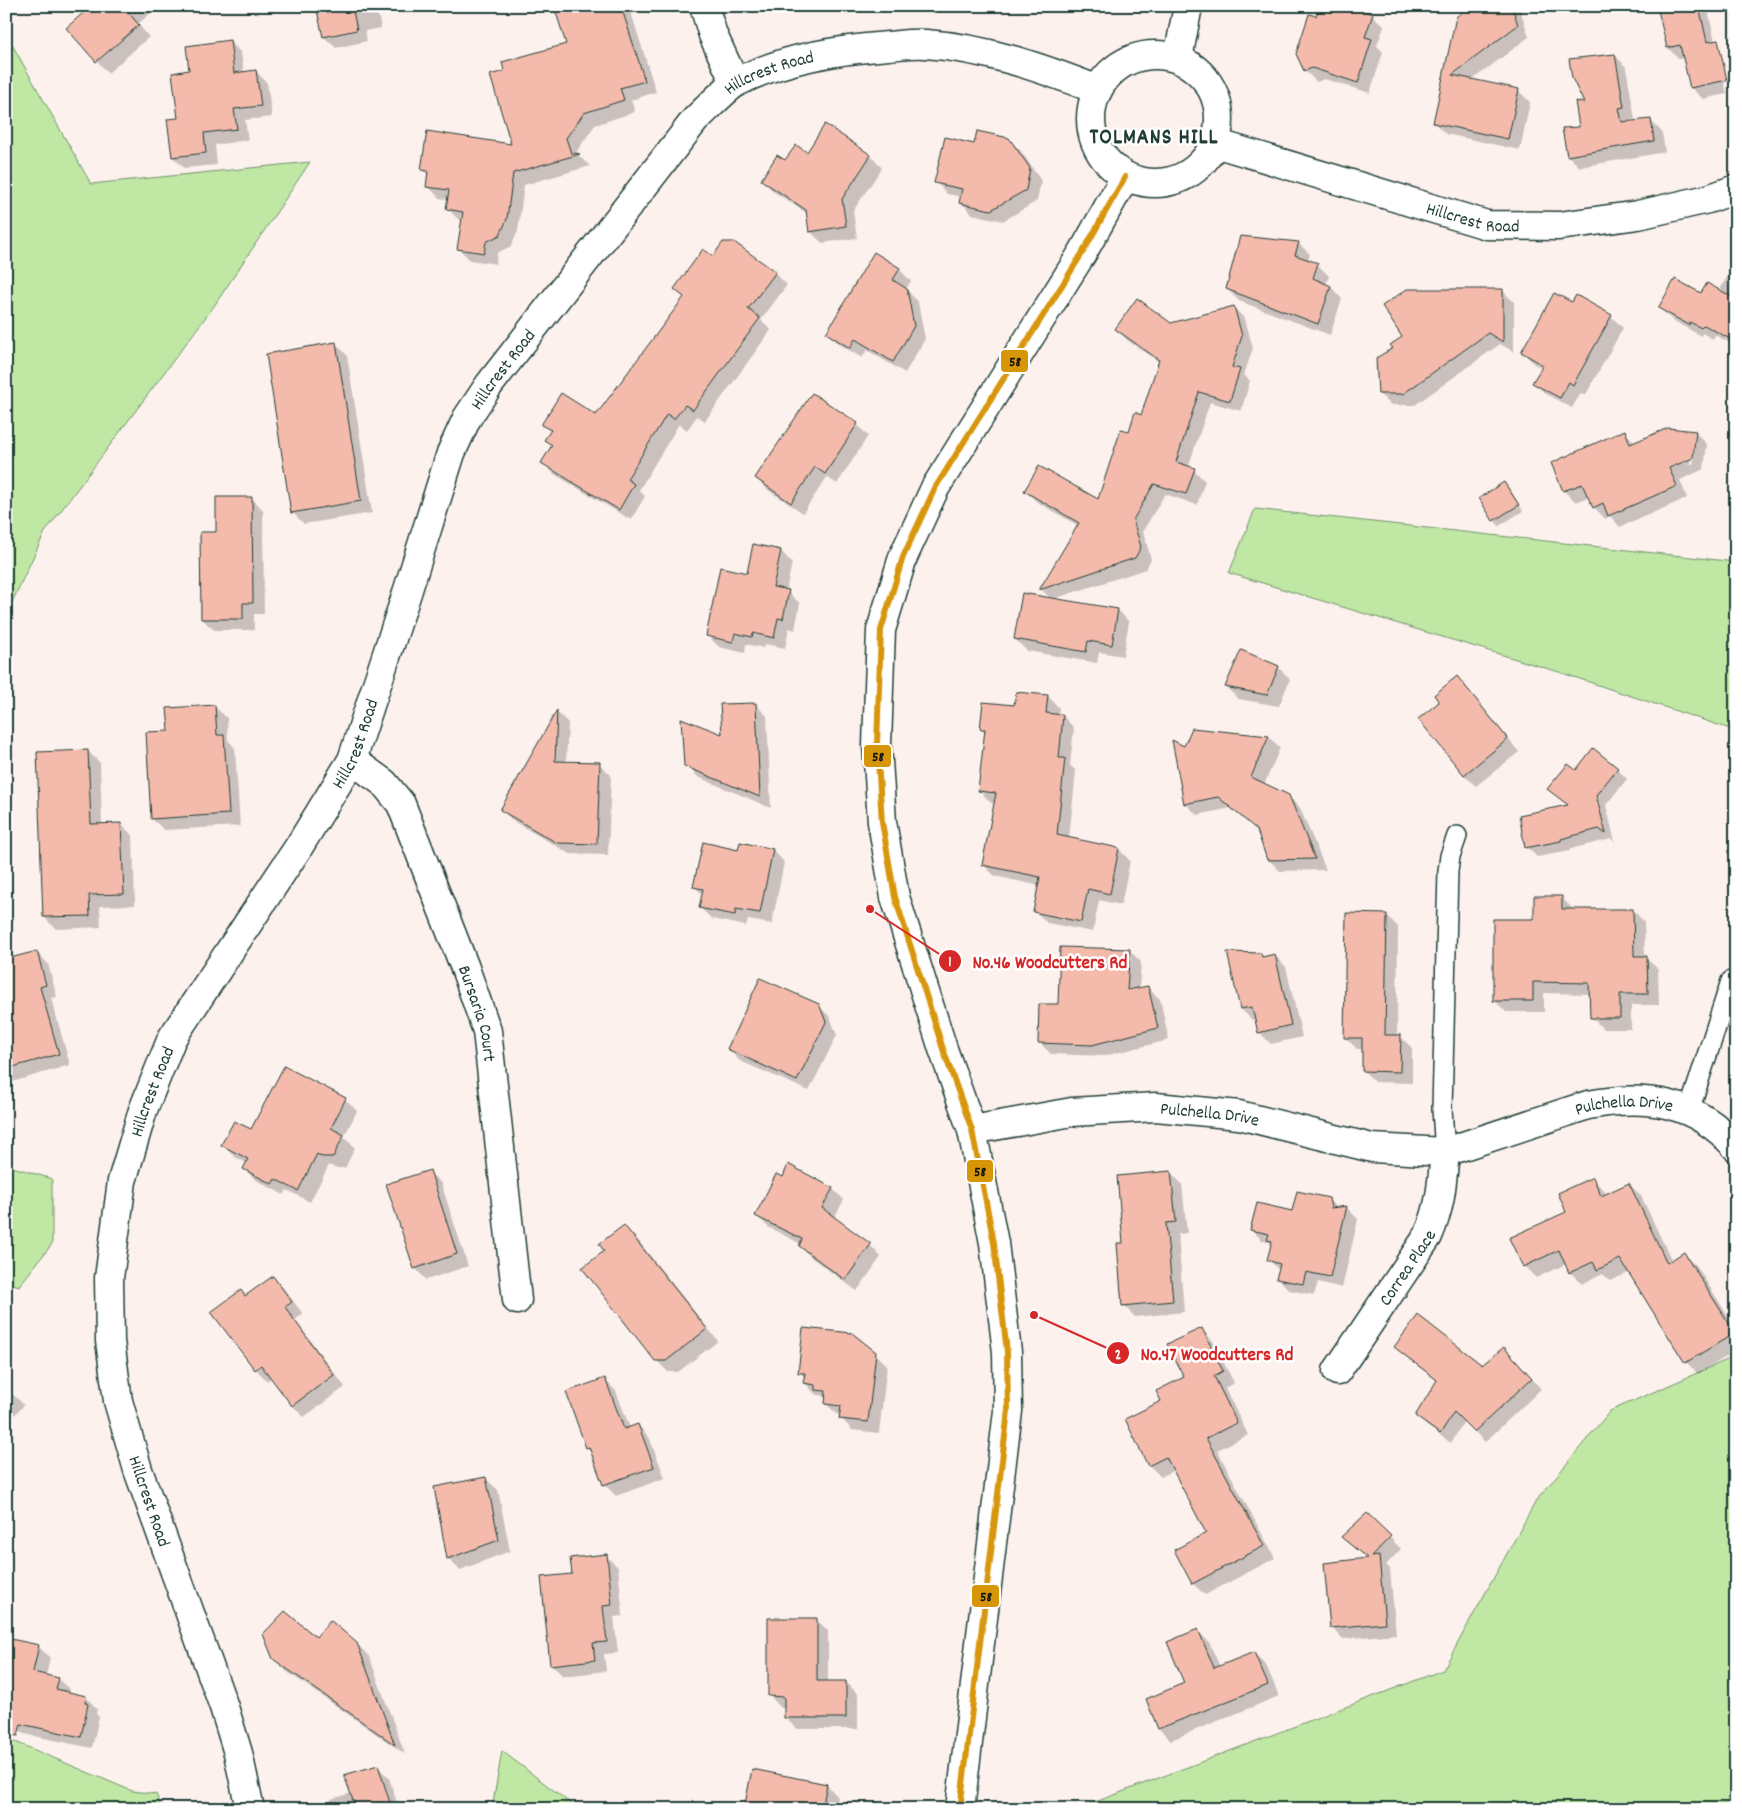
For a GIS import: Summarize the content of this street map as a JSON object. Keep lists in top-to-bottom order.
{
  "streets": {
    "street": [
      "Hillcrest Road",
      "Bursaria Court",
      "Pulchella Drive",
      "Correa Place"
    ]
  },
  "crossings": [
    ["Hillcrest Road", "Bursaria Court"],
    ["Pulchella Drive", "Correa Place"]
  ],
  "districts": ["TOLMANS HILL"],
  "places": ["No.46 Woodcutters Rd", "No.47 Woodcutters Rd"],
  "lines": ["transit line 58"]
}
